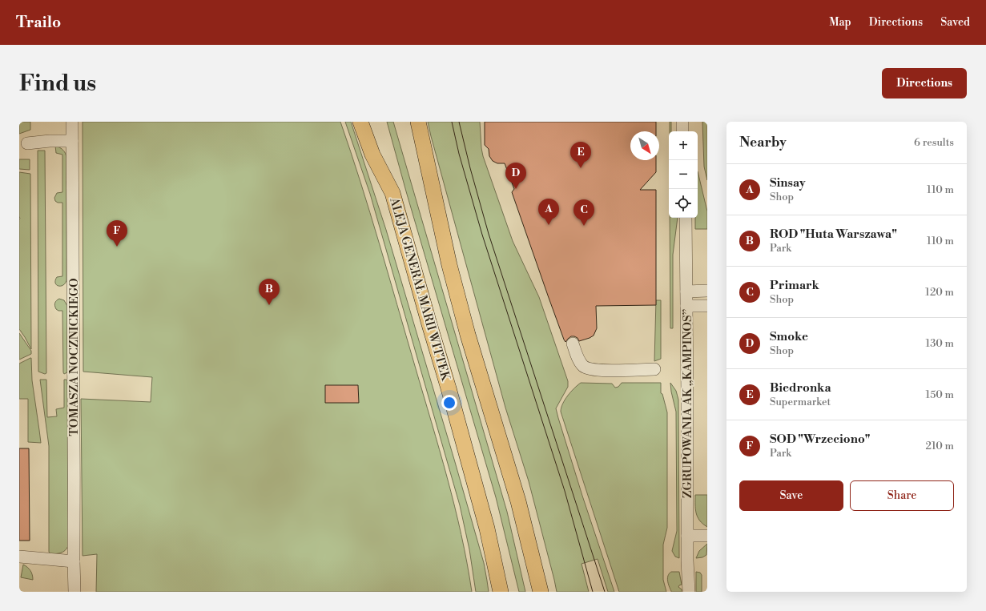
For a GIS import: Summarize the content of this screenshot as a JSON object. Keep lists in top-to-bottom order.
{
  "streets": {
    "main road": ["ALEJA GENERAŁ MARII WITTEK"],
    "street": ["TOMASZA NOCZNICKIEGO", "ZGRUPOWANIA AK „KAMPINOS”"]
  },
  "north": "bottom right",
  "page": {
    "header": "Trailo",
    "nav": ["Map", "Directions", "Saved"],
    "buttons": [
      "Directions",
      ["Save", "Share"]
    ],
    "title": "Find us",
    "heading": ["Nearby", "6 results"],
    "map_buttons": ["+", "−"],
    "pins": [
      "E",
      "D",
      "A",
      "C",
      "F",
      "B"
    ],
    "list": [
      {
        "mark": "A",
        "name": "Sinsay",
        "note": "Shop",
        "value": "110 m"
      },
      {
        "mark": "B",
        "name": "ROD \"Huta Warszawa\"",
        "note": "Park",
        "value": "110 m"
      },
      {
        "mark": "C",
        "name": "Primark",
        "note": "Shop",
        "value": "120 m"
      },
      {
        "mark": "D",
        "name": "Smoke",
        "note": "Shop",
        "value": "130 m"
      },
      {
        "mark": "E",
        "name": "Biedronka",
        "note": "Supermarket",
        "value": "150 m"
      },
      {
        "mark": "F",
        "name": "SOD \"Wrzeciono\"",
        "note": "Park",
        "value": "210 m"
      }
    ]
  }
}
